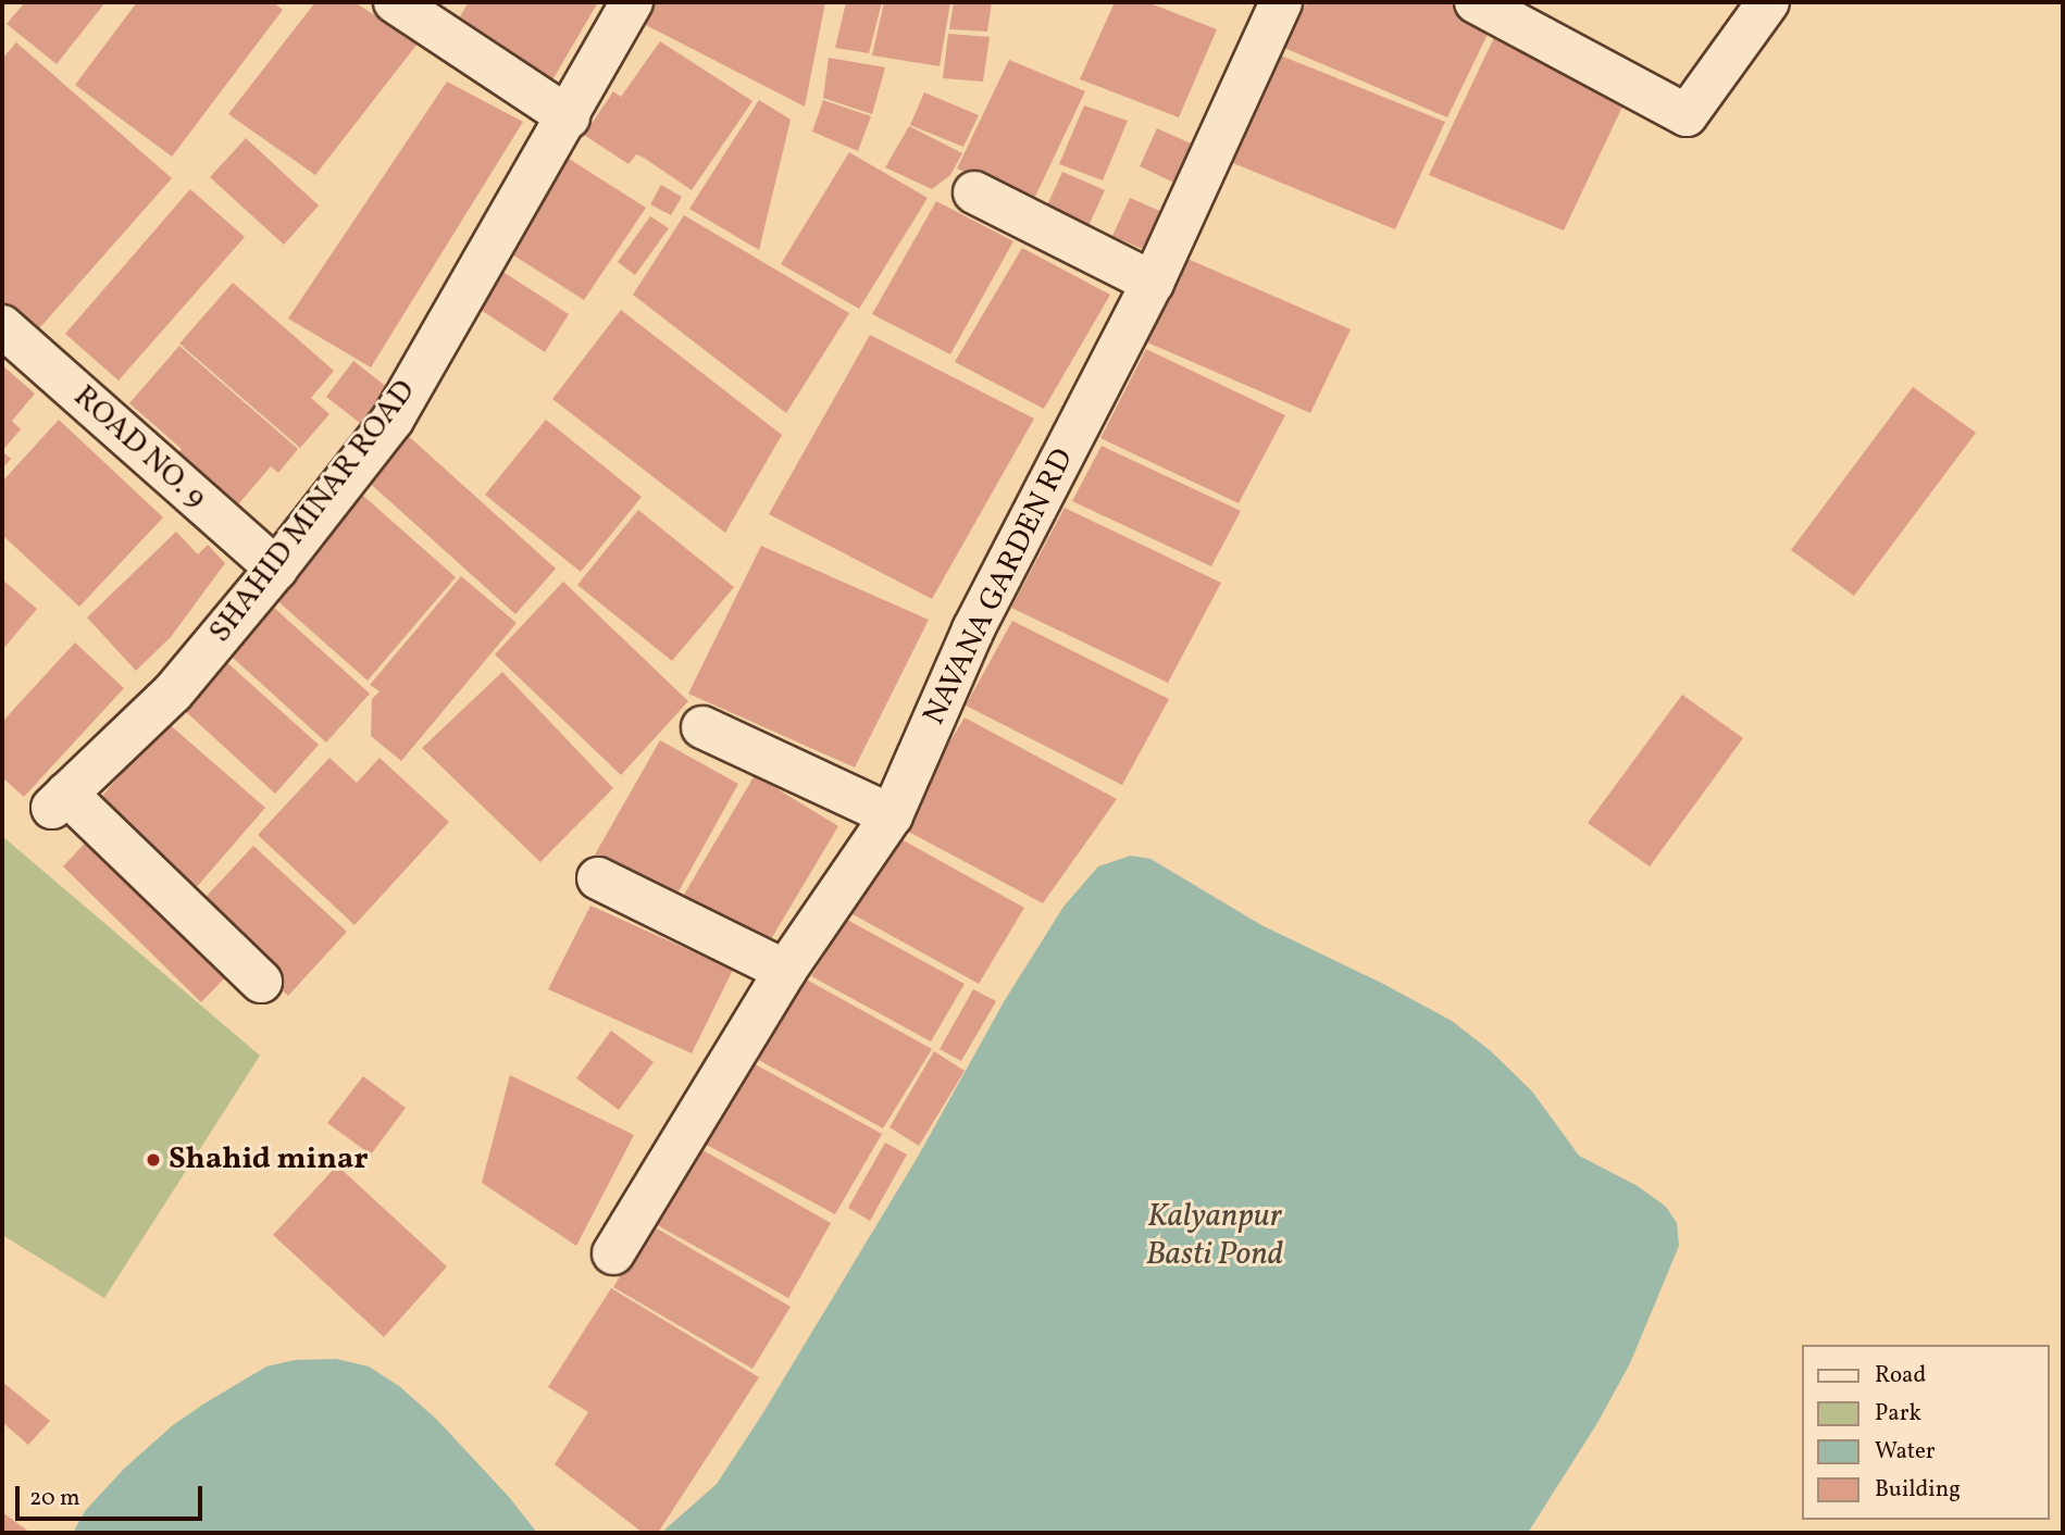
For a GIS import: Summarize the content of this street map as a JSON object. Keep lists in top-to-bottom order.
{
  "streets": {
    "street": ["ROAD NO. 9", "SHAHID MINAR ROAD", "NAVANA GARDEN RD"]
  },
  "crossings": [
    ["ROAD NO. 9", "SHAHID MINAR ROAD"]
  ],
  "water": ["Kalyanpur Basti Pond"],
  "places": ["Shahid minar"],
  "legend": [
    "Road",
    "Park",
    "Water",
    "Building"
  ],
  "scale_bar": "20 m"
}
